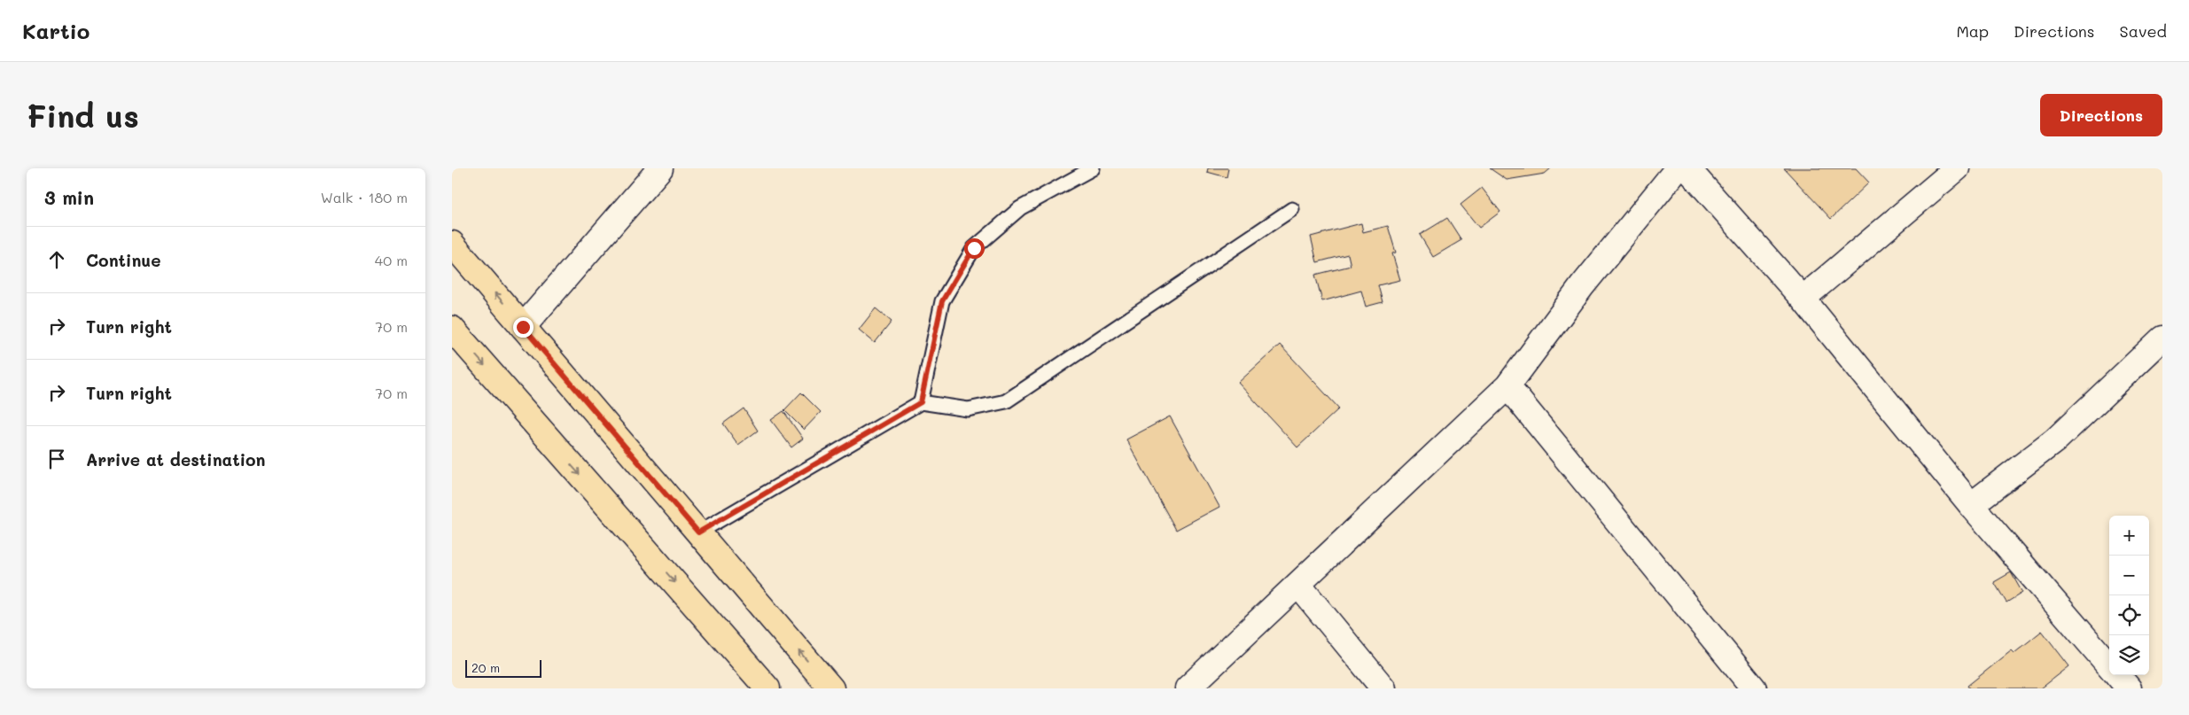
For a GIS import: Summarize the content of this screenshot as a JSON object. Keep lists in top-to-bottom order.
{
  "scale_bar": "20 m",
  "page": {
    "header": "Kartio",
    "nav": ["Map", "Directions", "Saved"],
    "buttons": "Directions",
    "title": "Find us",
    "heading": ["3 min", "Walk · 180 m"],
    "list": [
      ["Continue", "40 m"],
      ["Turn right", "70 m"],
      ["Turn right", "70 m"],
      "Arrive at destination"
    ],
    "map_buttons": ["+", "−"],
    "scale": "20 m"
  }
}
